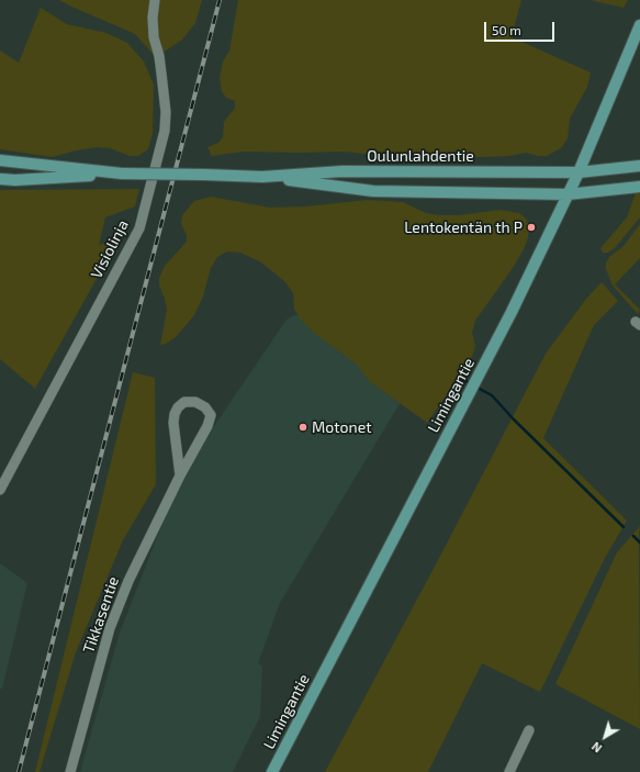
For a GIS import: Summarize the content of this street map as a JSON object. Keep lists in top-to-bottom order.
{
  "streets": {
    "main road": ["Oulunlahdentie", "Limingantie"],
    "street": ["Visiolinja", "Tikkasentie"]
  },
  "crossings": [
    ["Oulunlahdentie", "Limingantie"]
  ],
  "places": ["Lentokentän th P", "Motonet"],
  "scale_bar": "50 m",
  "north": "bottom left"
}
